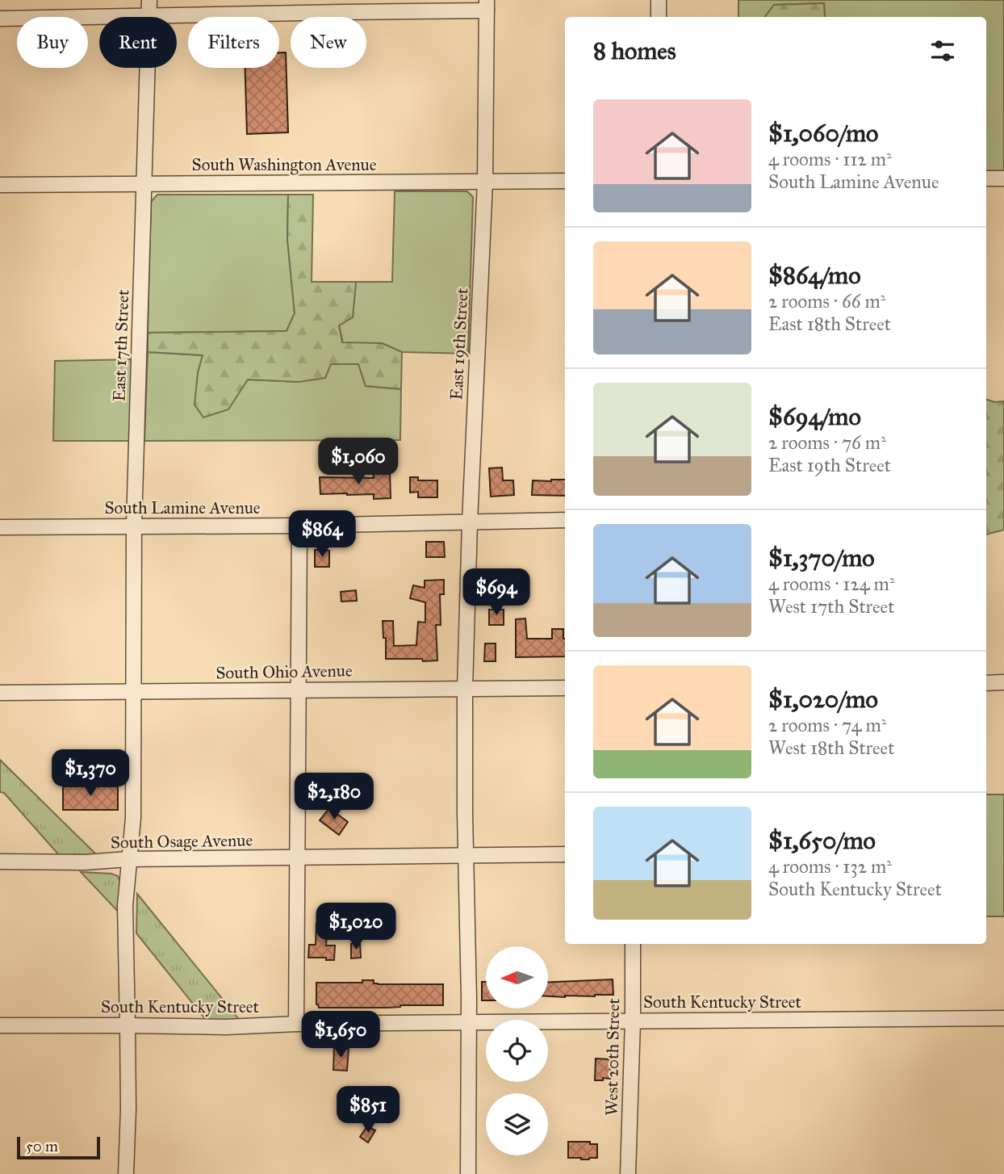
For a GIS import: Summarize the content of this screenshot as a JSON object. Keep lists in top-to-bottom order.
{
  "streets": {
    "street": [
      "South Washington Avenue",
      "East 19th Street",
      "East 17th Street",
      "South Lamine Avenue",
      "South Ohio Avenue",
      "South Osage Avenue",
      "South Kentucky Street",
      "West 20th Street"
    ]
  },
  "crossings": [
    ["South Washington Avenue", "East 19th Street"],
    ["South Washington Avenue", "East 17th Street"],
    ["East 19th Street", "South Lamine Avenue"],
    ["East 19th Street", "South Ohio Avenue"],
    ["East 19th Street", "South Osage Avenue"],
    ["East 19th Street", "South Kentucky Street"],
    ["East 17th Street", "South Lamine Avenue"],
    ["East 17th Street", "South Ohio Avenue"],
    ["East 17th Street", "South Osage Avenue"],
    ["East 17th Street", "South Kentucky Street"],
    ["South Kentucky Street", "West 20th Street"]
  ],
  "scale_bar": "50 m",
  "north": "left",
  "page": {
    "chip": [
      "Buy",
      "Rent",
      "Filters",
      "New"
    ],
    "heading": "8 homes",
    "list": [
      {
        "name": "$1,060/mo",
        "note": "4 rooms · 112 m² · South Lamine Avenue"
      },
      {
        "name": "$864/mo",
        "note": "2 rooms · 66 m² · East 18th Street"
      },
      {
        "name": "$694/mo",
        "note": "2 rooms · 76 m² · East 19th Street"
      },
      {
        "name": "$1,370/mo",
        "note": "4 rooms · 124 m² · West 17th Street"
      },
      {
        "name": "$1,020/mo",
        "note": "2 rooms · 74 m² · West 18th Street"
      },
      {
        "name": "$1,650/mo",
        "note": "4 rooms · 132 m² · South Kentucky Street"
      }
    ],
    "price": [
      "$1,060",
      "$864",
      "$694",
      "$1,370",
      "$2,180",
      "$1,020",
      "$1,650",
      "$851"
    ],
    "scale": "50 m"
  }
}
